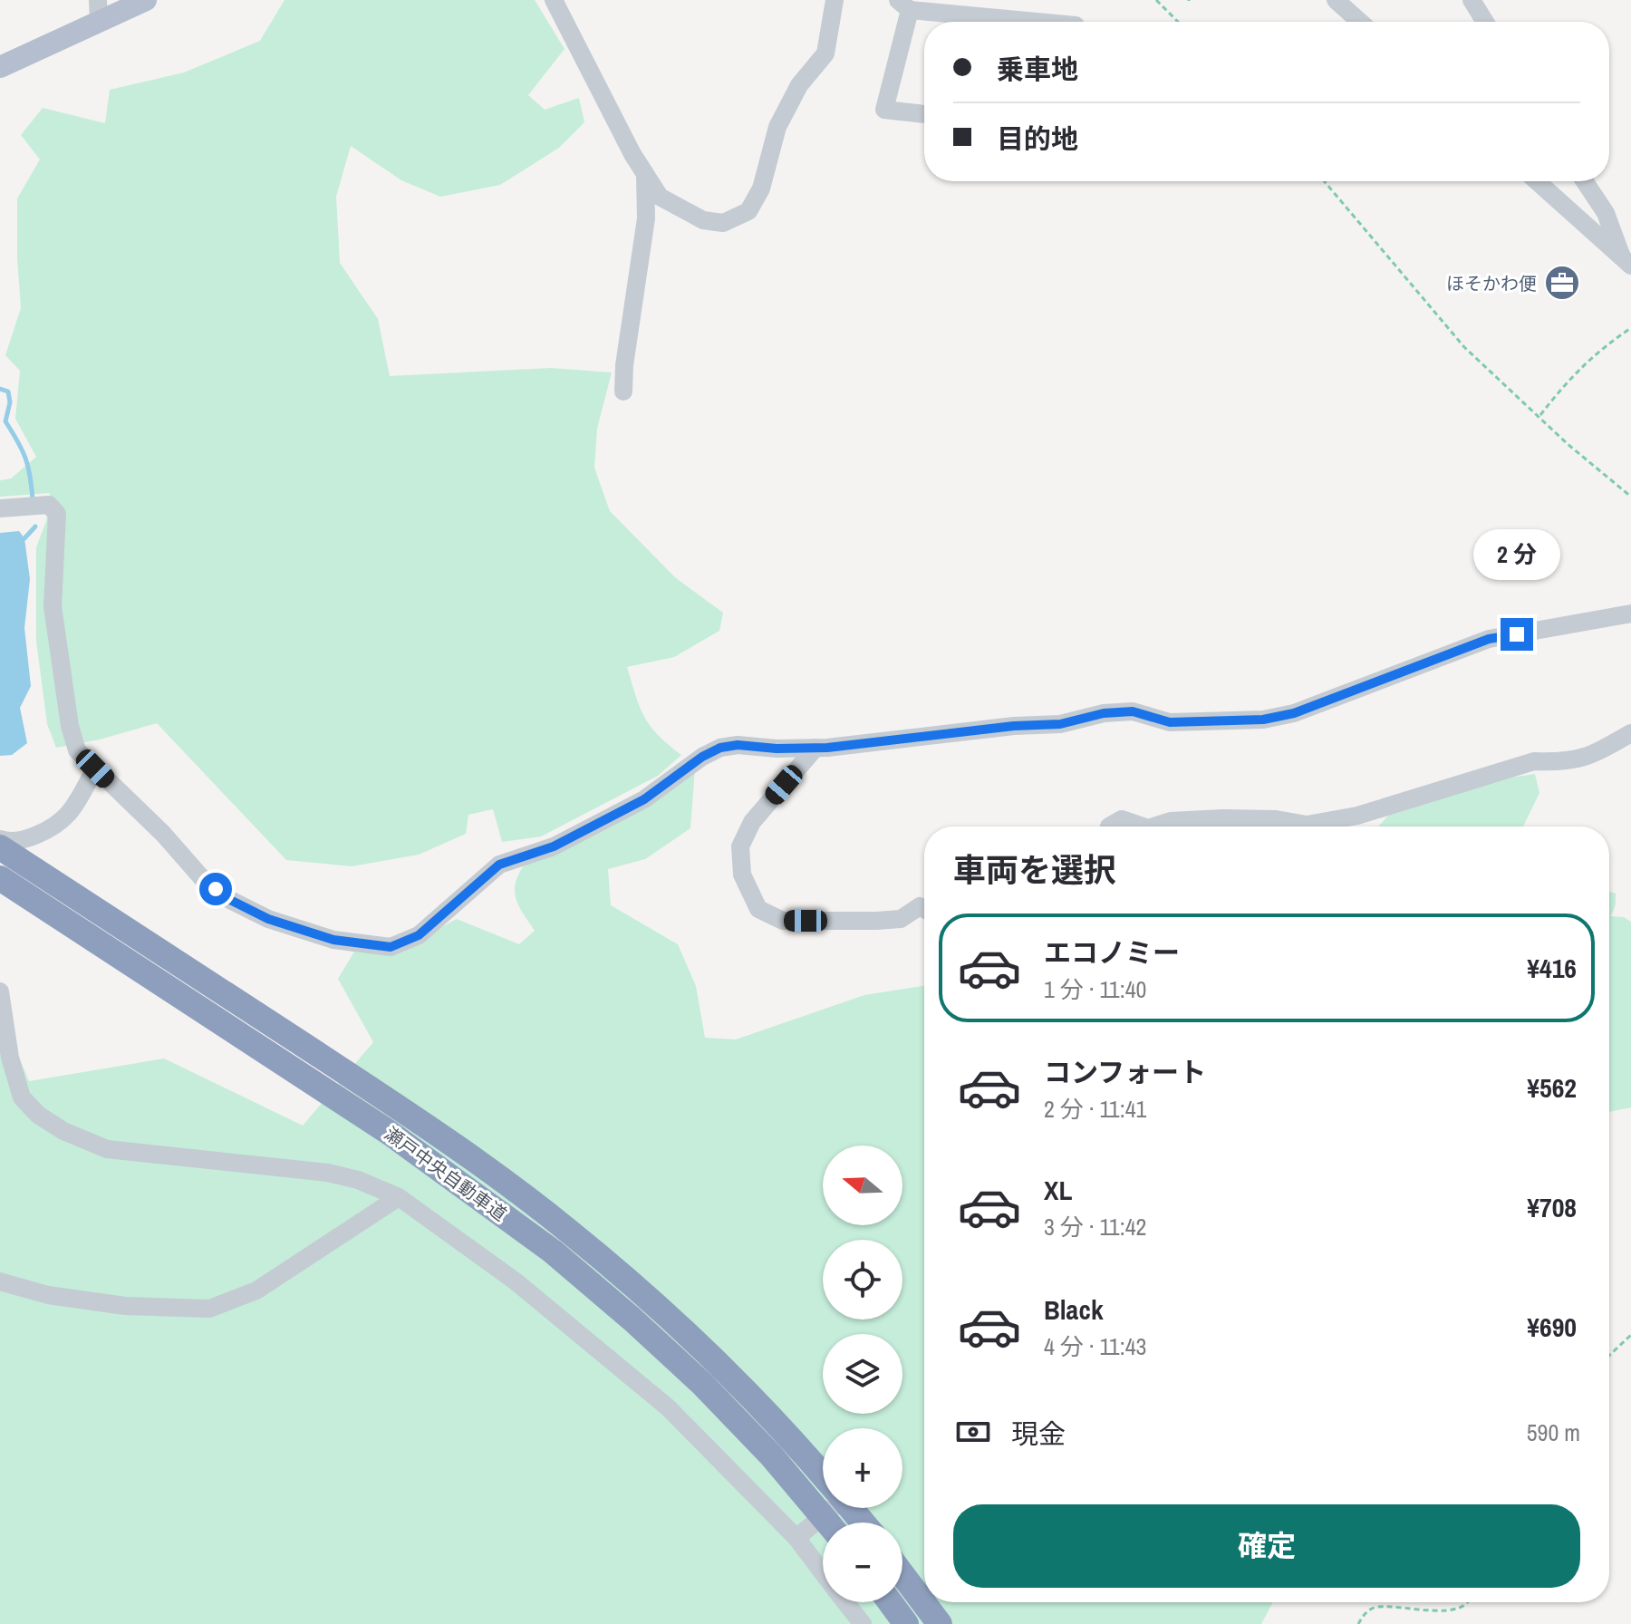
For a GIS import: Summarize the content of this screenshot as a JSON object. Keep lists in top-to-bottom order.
{
  "streets": {
    "highway": ["瀬戸中央自動車道"]
  },
  "places": {
    "office": ["ほそかわ便"]
  },
  "north": "left",
  "page": {
    "banner": ["乗車地", "目的地"],
    "bubble": "2 分",
    "heading": "車両を選択",
    "list": [
      {
        "name": "エコノミー",
        "note": "1 分 · 11:40",
        "value": "¥416"
      },
      {
        "name": "コンフォート",
        "note": "2 分 · 11:41",
        "value": "¥562"
      },
      {
        "name": "XL",
        "note": "3 分 · 11:42",
        "value": "¥708"
      },
      {
        "name": "Black",
        "note": "4 分 · 11:43",
        "value": "¥690"
      }
    ],
    "map_buttons": ["+", "−"],
    "pay": ["現金", "590 m"],
    "buttons": "確定"
  }
}
